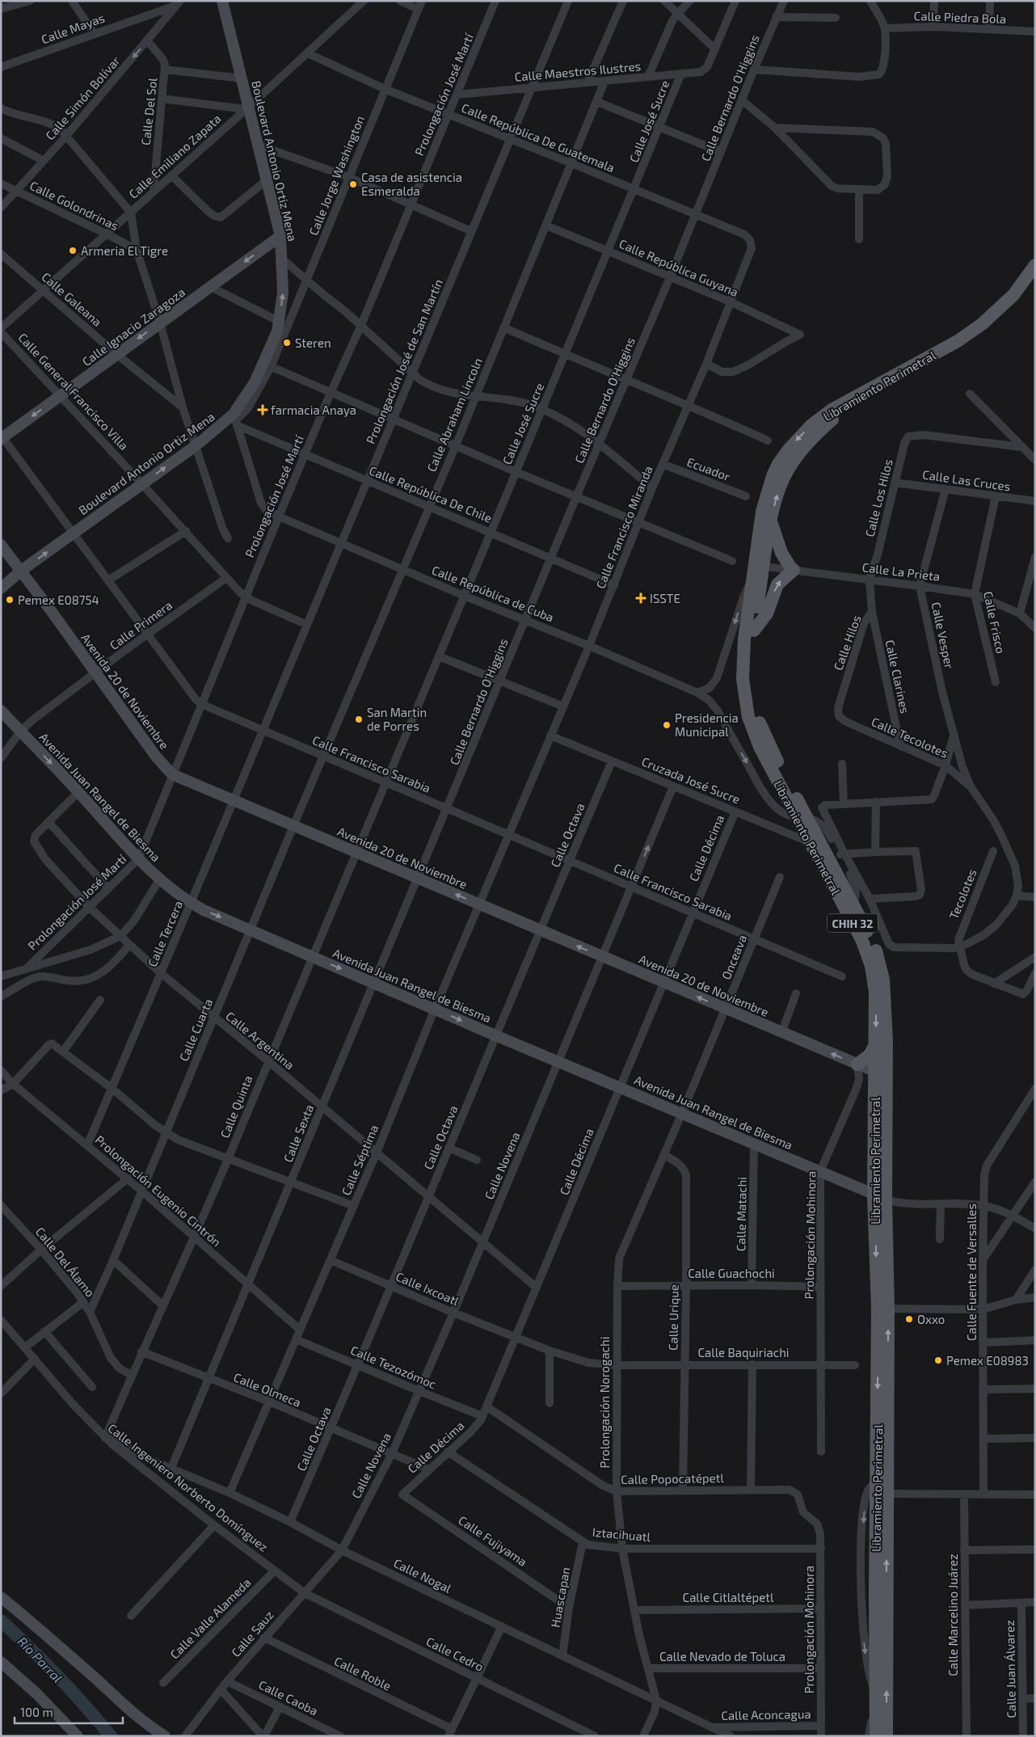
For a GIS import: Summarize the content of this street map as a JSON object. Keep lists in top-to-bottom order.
{
  "streets": {
    "main road": ["Libramiento Perimetral", "CHIH 32"],
    "street": [
      "Calle Piedra Bola",
      "Calle Mayas",
      "Calle Maestros Ilustres",
      "Prolongación José Martí",
      "Calle Simón Bolívar",
      "Calle Bernardo O'Higgins",
      "Calle Del Sol",
      "Calle José Sucre",
      "Calle República De Guatemala",
      "Calle Emiliano Zapata",
      "Boulevard Antonio Ortiz Mena",
      "Calle Jorge Washington",
      "Calle Golondrinas",
      "Calle República Guyana",
      "Calle Galeana",
      "Calle Ignacio Zaragoza",
      "Prolongación José de San Martín",
      "Calle General Francisco Villa",
      "Calle Abraham Lincoln",
      "Ecuador",
      "Calle Las Cruces",
      "Calle República De Chile",
      "Calle Los Hilos",
      "Calle Francisco Miranda",
      "Calle La Prieta",
      "Calle República de Cuba",
      "Calle Frisco",
      "Calle Primera",
      "Calle Vesper",
      "Calle Hilos",
      "Calle Clarines",
      "Avenida 20 de Noviembre",
      "Calle Tecolotes",
      "Calle Francisco Sarabia",
      "Cruzada José Sucre",
      "Avenida Juan Rangel de Biesma",
      "Calle Octava",
      "Calle Décima",
      "Tecolotes",
      "Calle Tercera",
      "Onceava",
      "Calle Cuarta",
      "Calle Argentina",
      "Calle Quinta",
      "Calle Sexta",
      "Calle Séptima",
      "Calle Novena",
      "Prolongación Eugenio Cintrón",
      "Calle Matachi",
      "Prolongación Mohinora",
      "Calle Del Álamo",
      "Calle Fuente de Versalles",
      "Calle Guachochi",
      "Calle Ixcoatl",
      "Calle Urique",
      "Calle Baquiriachi",
      "Calle Tezozómoc",
      "Calle Olmeca",
      "Prolongación Norogachi",
      "Calle Popocatépetl",
      "Calle Ingeniero Norberto Domínguez",
      "Iztacihuatl",
      "Calle Fujiyama",
      "Calle Nogal",
      "Huascapan",
      "Calle Citlaltépetl",
      "Calle Marcelino Juárez",
      "Calle Valle Alameda",
      "Calle Sauz",
      "Calle Cedro",
      "Calle Nevado de Toluca",
      "Calle Juan Álvarez",
      "Calle Roble",
      "Calle Caoba",
      "Calle Aconcagua"
    ]
  },
  "crossings": [
    ["Calle Mayas", "Calle Simón Bolívar"],
    ["Calle Maestros Ilustres", "Prolongación José Martí"],
    ["Calle Maestros Ilustres", "Calle José Sucre"],
    ["Calle Maestros Ilustres", "Prolongación José de San Martín"],
    ["Calle Maestros Ilustres", "Calle Abraham Lincoln"],
    ["Prolongación José Martí", "Calle República De Guatemala"],
    ["Prolongación José Martí", "Calle General Francisco Villa"],
    ["Prolongación José Martí", "Calle República De Chile"],
    ["Prolongación José Martí", "Calle República de Cuba"],
    ["Prolongación José Martí", "Avenida 20 de Noviembre"],
    ["Prolongación José Martí", "Calle Francisco Sarabia"],
    ["Prolongación José Martí", "Avenida Juan Rangel de Biesma"],
    ["Prolongación José Martí", "Calle Argentina"],
    ["Calle Simón Bolívar", "Calle Del Sol"],
    ["Calle Simón Bolívar", "Calle Golondrinas"],
    ["Calle Bernardo O'Higgins", "Calle República De Guatemala"],
    ["Calle Bernardo O'Higgins", "Calle República Guyana"],
    ["Calle Bernardo O'Higgins", "Calle República De Chile"],
    ["Calle Bernardo O'Higgins", "Calle República de Cuba"],
    ["Calle Bernardo O'Higgins", "Calle Francisco Sarabia"],
    ["Calle Bernardo O'Higgins", "Calle Sexta"],
    ["Calle Del Sol", "Calle Emiliano Zapata"],
    ["Calle José Sucre", "Calle República De Guatemala"],
    ["Calle José Sucre", "Calle República Guyana"],
    ["Calle José Sucre", "Calle República De Chile"],
    ["Calle José Sucre", "Calle República de Cuba"],
    ["Calle José Sucre", "Calle Francisco Sarabia"],
    ["Calle José Sucre", "Calle Quinta"],
    ["Calle República De Guatemala", "Calle Emiliano Zapata"],
    ["Calle República De Guatemala", "Calle Jorge Washington"],
    ["Calle República De Guatemala", "Prolongación José de San Martín"],
    ["Calle República De Guatemala", "Calle Abraham Lincoln"],
    ["Calle República De Guatemala", "Calle Francisco Miranda"],
    ["Calle Emiliano Zapata", "Boulevard Antonio Ortiz Mena"],
    ["Calle Emiliano Zapata", "Calle Golondrinas"],
    ["Calle Emiliano Zapata", "Calle Galeana"],
    ["Boulevard Antonio Ortiz Mena", "Calle Jorge Washington"],
    ["Boulevard Antonio Ortiz Mena", "Calle Ignacio Zaragoza"],
    ["Boulevard Antonio Ortiz Mena", "Calle General Francisco Villa"],
    ["Boulevard Antonio Ortiz Mena", "Calle República De Chile"],
    ["Boulevard Antonio Ortiz Mena", "Calle República de Cuba"],
    ["Boulevard Antonio Ortiz Mena", "Avenida 20 de Noviembre"],
    ["Boulevard Antonio Ortiz Mena", "Calle Francisco Sarabia"],
    ["Calle República Guyana", "Calle Abraham Lincoln"],
    ["Calle República Guyana", "Calle Francisco Miranda"],
    ["Calle Galeana", "Calle Ignacio Zaragoza"],
    ["Calle Ignacio Zaragoza", "Calle General Francisco Villa"],
    ["Calle Ignacio Zaragoza", "Calle Francisco Sarabia"],
    ["Prolongación José de San Martín", "Calle General Francisco Villa"],
    ["Prolongación José de San Martín", "Calle República De Chile"],
    ["Prolongación José de San Martín", "Calle República de Cuba"],
    ["Prolongación José de San Martín", "Calle Francisco Sarabia"],
    ["Prolongación José de San Martín", "Calle Tercera"],
    ["Libramiento Perimetral", "Calle La Prieta"],
    ["Libramiento Perimetral", "Calle República de Cuba"],
    ["Libramiento Perimetral", "Avenida 20 de Noviembre"],
    ["Libramiento Perimetral", "Cruzada José Sucre"],
    ["Libramiento Perimetral", "Avenida Juan Rangel de Biesma"],
    ["Calle General Francisco Villa", "Calle Primera"],
    ["Calle Abraham Lincoln", "Calle República De Chile"],
    ["Calle Abraham Lincoln", "Calle República de Cuba"],
    ["Calle Abraham Lincoln", "Calle Francisco Sarabia"],
    ["Calle Abraham Lincoln", "Calle Cuarta"],
    ["Ecuador", "Calle Francisco Miranda"],
    ["Calle Las Cruces", "Calle Los Hilos"],
    ["Calle Las Cruces", "Calle Frisco"],
    ["Calle Las Cruces", "Calle Vesper"],
    ["Calle República De Chile", "Calle Francisco Miranda"],
    ["Calle República De Chile", "Calle República de Cuba"],
    ["Calle Los Hilos", "Calle La Prieta"],
    ["Calle Los Hilos", "Calle Hilos"],
    ["Calle Francisco Miranda", "Calle República de Cuba"],
    ["Calle Francisco Miranda", "Calle Francisco Sarabia"],
    ["Calle Francisco Miranda", "Cruzada José Sucre"],
    ["Calle Francisco Miranda", "Calle Séptima"],
    ["Calle La Prieta", "Calle Frisco"],
    ["Calle La Prieta", "Calle Vesper"],
    ["Calle La Prieta", "Calle Hilos"],
    ["Calle Primera", "Avenida 20 de Noviembre"],
    ["Calle Primera", "Calle Francisco Sarabia"],
    ["Calle Primera", "Avenida Juan Rangel de Biesma"],
    ["Calle Vesper", "Calle Tecolotes"],
    ["Calle Hilos", "Calle Clarines"],
    ["Calle Hilos", "Calle Tecolotes"],
    ["Calle Clarines", "Calle Tecolotes"],
    ["Avenida 20 de Noviembre", "Calle Octava"],
    ["Avenida 20 de Noviembre", "Calle Décima"],
    ["Avenida 20 de Noviembre", "Calle Tercera"],
    ["Avenida 20 de Noviembre", "Onceava"],
    ["Avenida 20 de Noviembre", "Calle Cuarta"],
    ["Avenida 20 de Noviembre", "Calle Quinta"],
    ["Avenida 20 de Noviembre", "Calle Sexta"],
    ["Avenida 20 de Noviembre", "Calle Séptima"],
    ["Avenida 20 de Noviembre", "Calle Novena"],
    ["Avenida 20 de Noviembre", "Prolongación Mohinora"],
    ["Calle Francisco Sarabia", "Calle Octava"],
    ["Calle Francisco Sarabia", "Calle Décima"],
    ["Calle Francisco Sarabia", "Calle Tercera"],
    ["Calle Francisco Sarabia", "Onceava"],
    ["Calle Francisco Sarabia", "Calle Cuarta"],
    ["Calle Francisco Sarabia", "Calle Quinta"],
    ["Calle Francisco Sarabia", "Calle Sexta"],
    ["Calle Francisco Sarabia", "Calle Séptima"],
    ["Calle Francisco Sarabia", "Calle Novena"],
    ["Cruzada José Sucre", "Calle Octava"],
    ["Cruzada José Sucre", "Calle Décima"],
    ["Cruzada José Sucre", "Calle Novena"],
    ["Avenida Juan Rangel de Biesma", "Calle Octava"],
    ["Avenida Juan Rangel de Biesma", "Calle Décima"],
    ["Avenida Juan Rangel de Biesma", "Calle Tercera"],
    ["Avenida Juan Rangel de Biesma", "Onceava"],
    ["Avenida Juan Rangel de Biesma", "Calle Cuarta"],
    ["Avenida Juan Rangel de Biesma", "Calle Argentina"],
    ["Avenida Juan Rangel de Biesma", "Calle Quinta"],
    ["Avenida Juan Rangel de Biesma", "Calle Sexta"],
    ["Avenida Juan Rangel de Biesma", "Calle Séptima"],
    ["Avenida Juan Rangel de Biesma", "Calle Novena"],
    ["Avenida Juan Rangel de Biesma", "Calle Matachi"],
    ["Avenida Juan Rangel de Biesma", "Prolongación Mohinora"],
    ["Avenida Juan Rangel de Biesma", "Prolongación Norogachi"],
    ["Calle Octava", "Calle Argentina"],
    ["Calle Octava", "Calle Ixcoatl"],
    ["Calle Octava", "Calle Tezozómoc"],
    ["Calle Octava", "Calle Olmeca"],
    ["Calle Octava", "Calle Nogal"],
    ["Calle Décima", "Calle Argentina"],
    ["Calle Décima", "Calle Ixcoatl"],
    ["Calle Décima", "Calle Baquiriachi"],
    ["Calle Décima", "Calle Tezozómoc"],
    ["Calle Décima", "Calle Olmeca"],
    ["Calle Décima", "Calle Popocatépetl"],
    ["Calle Décima", "Iztacihuatl"],
    ["Calle Décima", "Calle Fujiyama"],
    ["Calle Tercera", "Calle Argentina"],
    ["Calle Tercera", "Prolongación Eugenio Cintrón"],
    ["Onceava", "Prolongación Norogachi"],
    ["Calle Cuarta", "Calle Argentina"],
    ["Calle Cuarta", "Prolongación Eugenio Cintrón"],
    ["Calle Cuarta", "Calle Del Álamo"],
    ["Calle Argentina", "Calle Quinta"],
    ["Calle Argentina", "Calle Sexta"],
    ["Calle Argentina", "Calle Séptima"],
    ["Calle Argentina", "Calle Novena"],
    ["Calle Quinta", "Prolongación Eugenio Cintrón"],
    ["Calle Quinta", "Calle Del Álamo"],
    ["Calle Quinta", "Calle Olmeca"],
    ["Calle Quinta", "Calle Ingeniero Norberto Domínguez"],
    ["Calle Quinta", "Calle Nogal"],
    ["Calle Sexta", "Prolongación Eugenio Cintrón"],
    ["Calle Sexta", "Calle Olmeca"],
    ["Calle Sexta", "Calle Nogal"],
    ["Calle Séptima", "Prolongación Eugenio Cintrón"],
    ["Calle Séptima", "Calle Ixcoatl"],
    ["Calle Séptima", "Calle Tezozómoc"],
    ["Calle Séptima", "Calle Olmeca"],
    ["Calle Séptima", "Calle Nogal"],
    ["Calle Novena", "Calle Ixcoatl"],
    ["Calle Novena", "Calle Tezozómoc"],
    ["Calle Novena", "Calle Olmeca"],
    ["Calle Novena", "Calle Nogal"],
    ["Calle Novena", "Calle Sauz"],
    ["Calle Matachi", "Calle Guachochi"],
    ["Prolongación Mohinora", "Calle Guachochi"],
    ["Prolongación Mohinora", "Calle Baquiriachi"],
    ["Prolongación Mohinora", "Calle Popocatépetl"],
    ["Prolongación Mohinora", "Iztacihuatl"],
    ["Prolongación Mohinora", "Calle Citlaltépetl"],
    ["Prolongación Mohinora", "Calle Nevado de Toluca"],
    ["Prolongación Mohinora", "Calle Aconcagua"],
    ["Calle Guachochi", "Calle Urique"],
    ["Calle Guachochi", "Prolongación Norogachi"],
    ["Calle Ixcoatl", "Calle Baquiriachi"],
    ["Calle Urique", "Calle Baquiriachi"],
    ["Calle Urique", "Prolongación Norogachi"],
    ["Calle Urique", "Calle Popocatépetl"],
    ["Calle Baquiriachi", "Prolongación Norogachi"],
    ["Prolongación Norogachi", "Calle Popocatépetl"],
    ["Prolongación Norogachi", "Iztacihuatl"],
    ["Prolongación Norogachi", "Calle Nogal"],
    ["Prolongación Norogachi", "Calle Citlaltépetl"],
    ["Prolongación Norogachi", "Calle Nevado de Toluca"],
    ["Calle Ingeniero Norberto Domínguez", "Calle Nogal"],
    ["Calle Ingeniero Norberto Domínguez", "Calle Valle Alameda"],
    ["Calle Ingeniero Norberto Domínguez", "Calle Sauz"],
    ["Calle Ingeniero Norberto Domínguez", "Calle Cedro"],
    ["Iztacihuatl", "Huascapan"],
    ["Calle Fujiyama", "Huascapan"],
    ["Calle Nogal", "Huascapan"],
    ["Calle Nogal", "Calle Sauz"],
    ["Calle Nogal", "Calle Aconcagua"],
    ["Calle Sauz", "Calle Cedro"],
    ["Calle Sauz", "Calle Roble"],
    ["Calle Sauz", "Calle Caoba"]
  ],
  "one_way": ["Calle Simón Bolívar", "Calle Ignacio Zaragoza"],
  "water": ["Río Parral"],
  "places": {
    "other": [
      "Casa de asistencia Esmeralda",
      "Armeria El Tigre",
      "Steren",
      "Pemex E08754",
      "San Martin de Porres",
      "Presidencia Municipal",
      "Oxxo",
      "Pemex E08983"
    ],
    "health": ["farmacia Anaya", "ISSTE"]
  },
  "scale_bar": "100 m"
}
